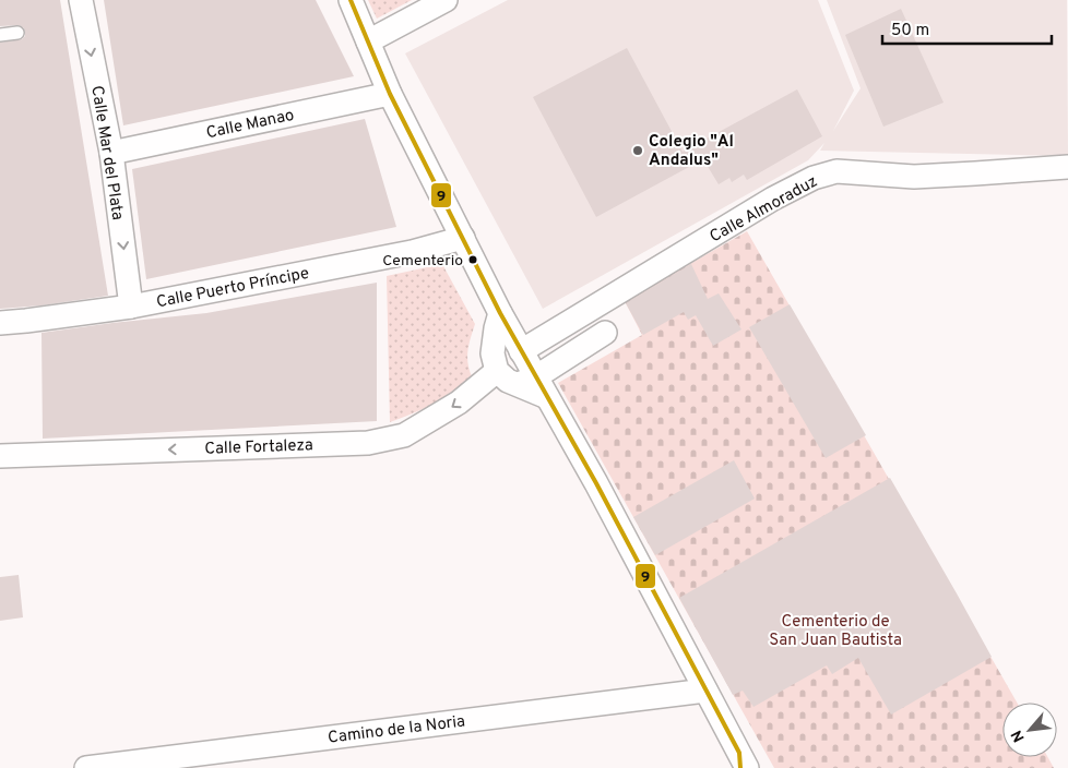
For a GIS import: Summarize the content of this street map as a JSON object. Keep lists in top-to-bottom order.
{
  "streets": {
    "street": [
      "Calle Manao",
      "Calle Mar del Plata",
      "Calle Almoraduz",
      "Calle Puerto Príncipe",
      "Calle Fortaleza",
      "Camino de la Noria"
    ]
  },
  "crossings": [
    ["Calle Manao", "Calle Mar del Plata"],
    ["Calle Mar del Plata", "Calle Puerto Príncipe"]
  ],
  "one_way": ["Calle Mar del Plata", "Calle Fortaleza"],
  "parks": ["Cementerio de San Juan Bautista"],
  "places": ["Colegio \"Al Andalus\"", "Cementerio"],
  "lines": ["transit line 9"],
  "scale_bar": "50 m",
  "north": "bottom left"
}
